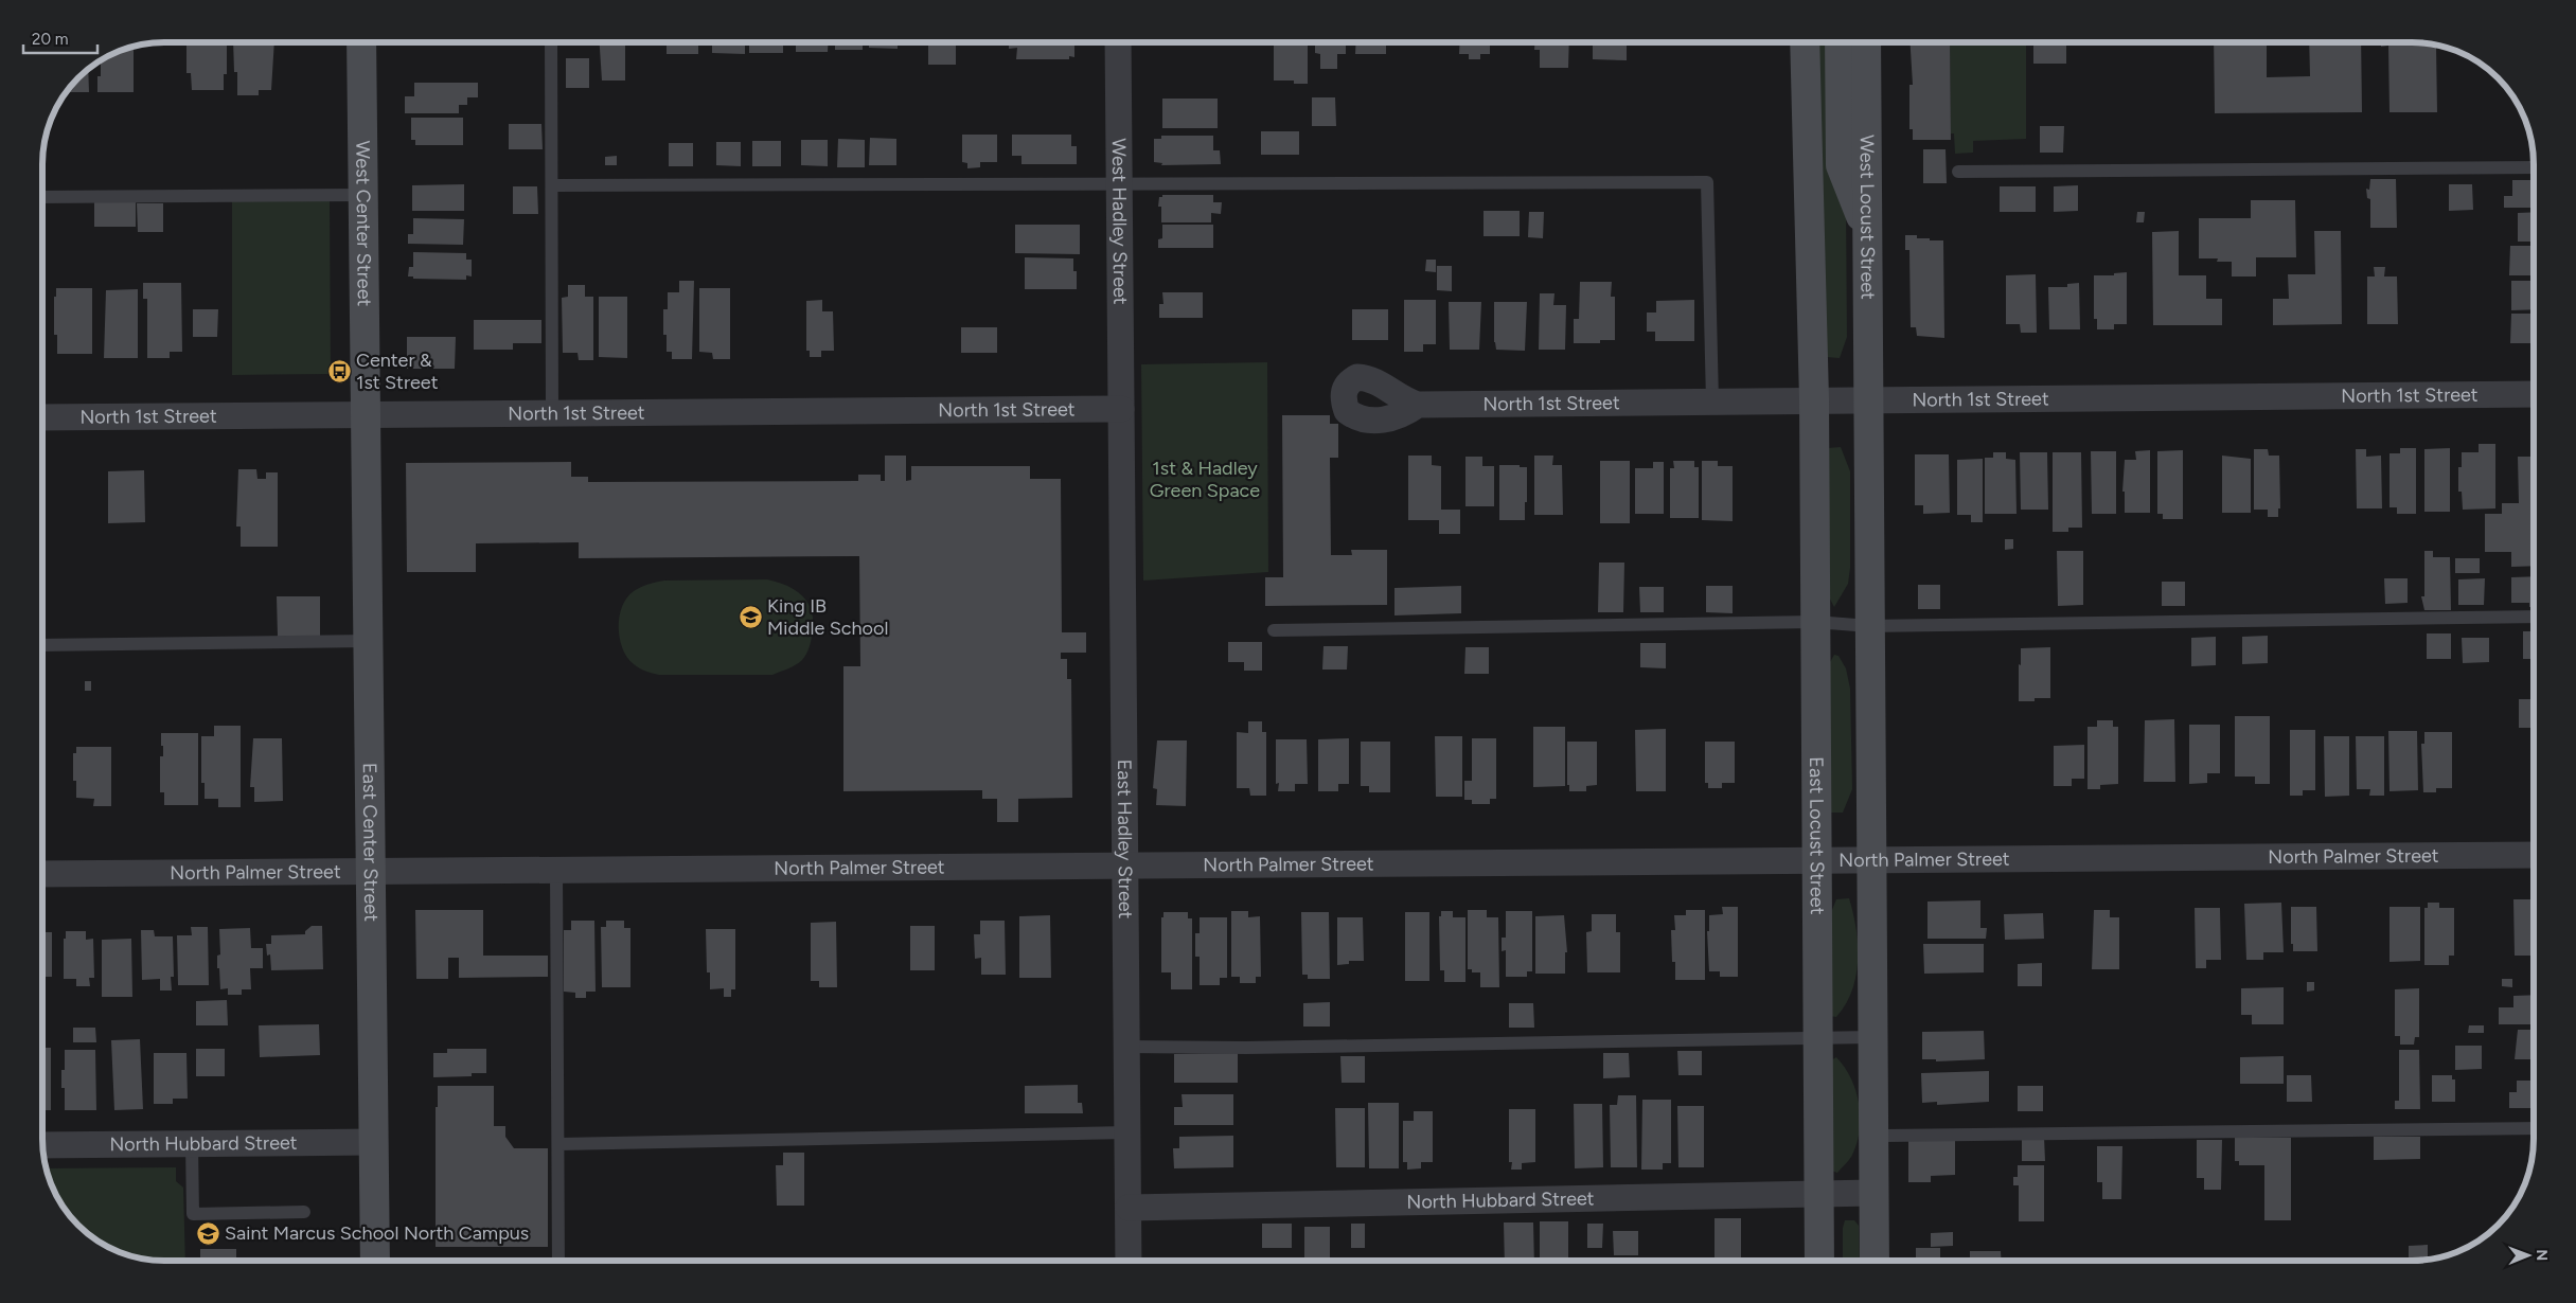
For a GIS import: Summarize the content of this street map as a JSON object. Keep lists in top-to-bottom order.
{
  "streets": {
    "main road": [
      "West Locust Street",
      "West Center Street",
      "East Locust Street",
      "East Center Street"
    ],
    "street": [
      "West Hadley Street",
      "North 1st Street",
      "East Hadley Street",
      "North Palmer Street",
      "North Hubbard Street"
    ]
  },
  "crossings": [
    ["West Locust Street", "North 1st Street"],
    ["West Hadley Street", "North 1st Street"],
    ["West Hadley Street", "East Hadley Street"],
    ["West Center Street", "North 1st Street"],
    ["West Center Street", "East Center Street"],
    ["North 1st Street", "East Locust Street"],
    ["North 1st Street", "East Hadley Street"],
    ["North 1st Street", "East Center Street"],
    ["East Locust Street", "North Palmer Street"],
    ["East Locust Street", "North Hubbard Street"],
    ["East Hadley Street", "North Palmer Street"],
    ["East Hadley Street", "North Hubbard Street"],
    ["East Center Street", "North Palmer Street"],
    ["East Center Street", "North Hubbard Street"]
  ],
  "parks": ["1st & Hadley Green Space"],
  "places": {
    "bus stop": ["Center & 1st Street"],
    "school or university": ["King IB Middle School", "Saint Marcus School North Campus"]
  },
  "scale_bar": "20 m",
  "north": "right"
}
